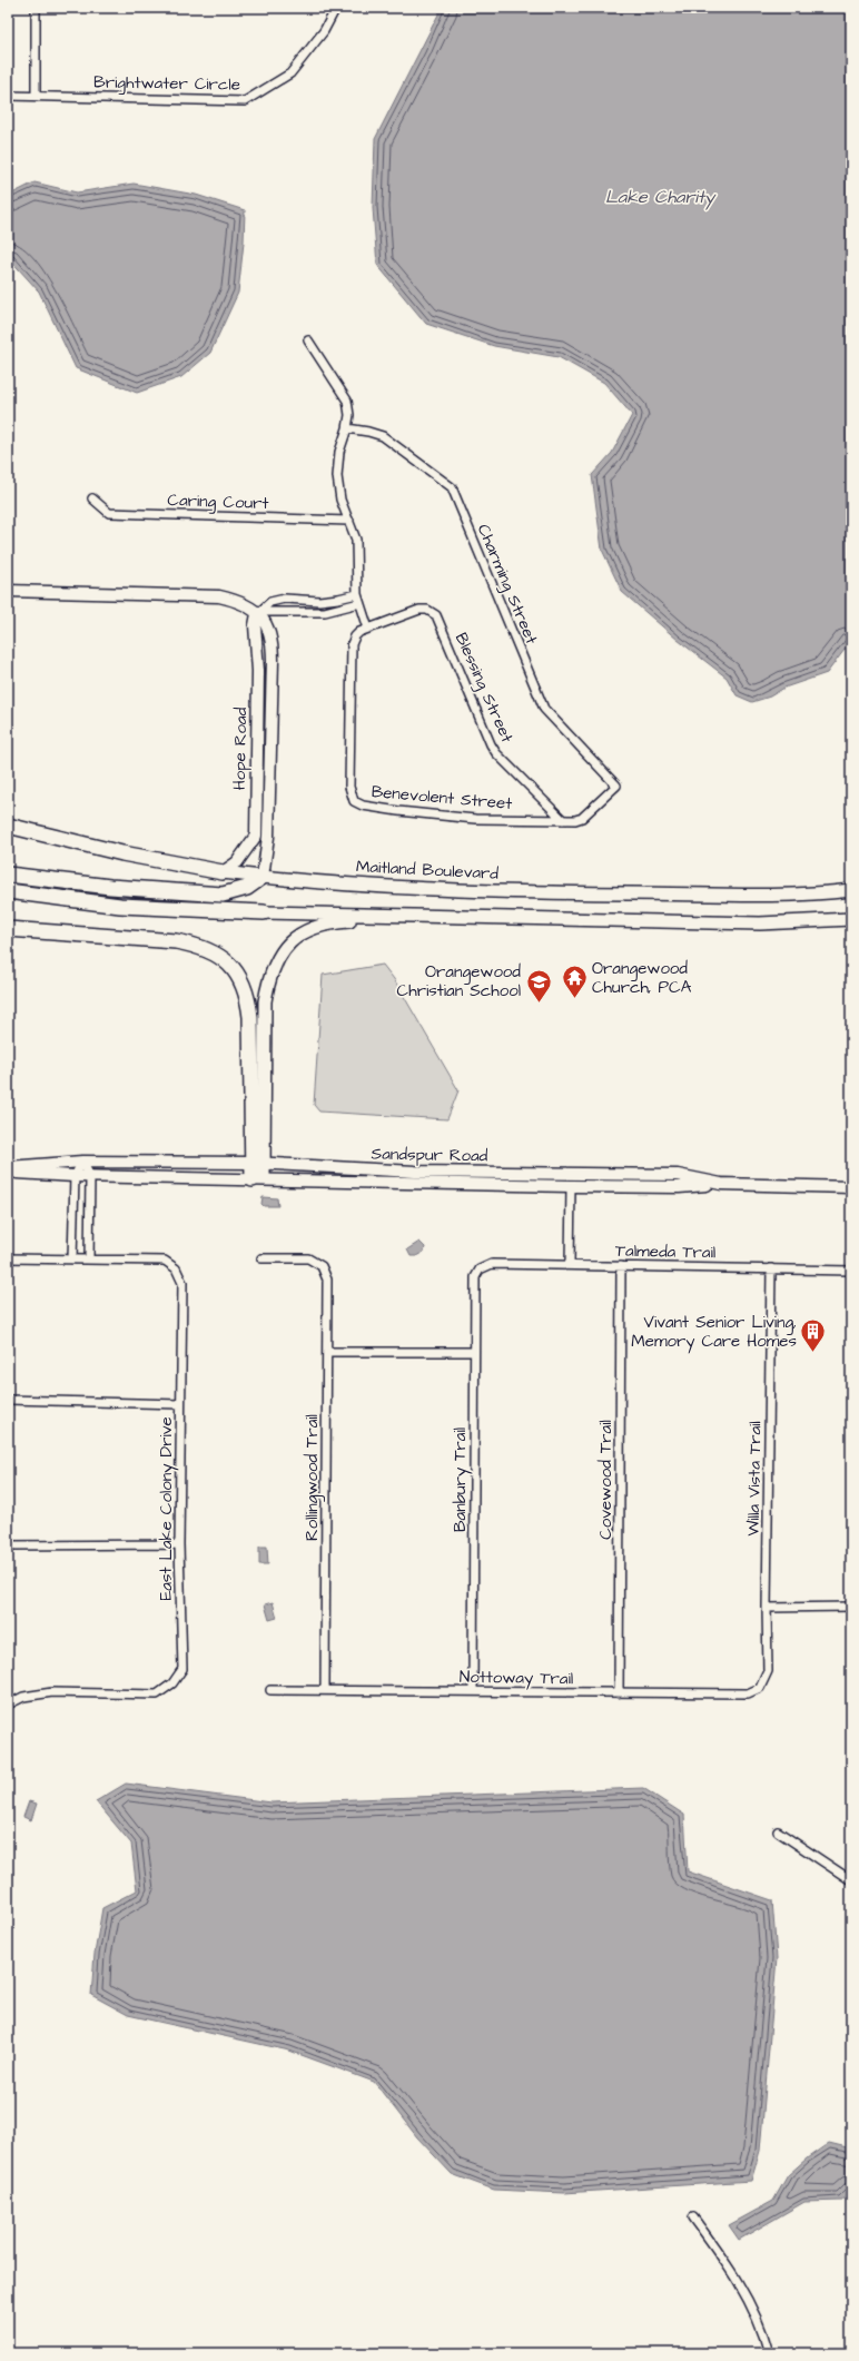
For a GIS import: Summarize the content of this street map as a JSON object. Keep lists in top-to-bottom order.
{
  "streets": {
    "highway": ["Maitland Boulevard"],
    "main road": ["Hope Road", "Sandspur Road"],
    "street": [
      "Brightwater Circle",
      "Caring Court",
      "Charming Street",
      "Blessing Street",
      "Benevolent Street",
      "Talmeda Trail",
      "Rollingwood Trail",
      "Willa Vista Trail",
      "Banbury Trail",
      "Covewood Trail",
      "East Lake Colony Drive",
      "Nottoway Trail"
    ]
  },
  "crossings": [
    ["Charming Street", "Benevolent Street"],
    ["Blessing Street", "Benevolent Street"],
    ["Hope Road", "Maitland Boulevard"],
    ["Talmeda Trail", "Willa Vista Trail"],
    ["Talmeda Trail", "Banbury Trail"],
    ["Talmeda Trail", "Covewood Trail"],
    ["Rollingwood Trail", "Nottoway Trail"],
    ["Willa Vista Trail", "Nottoway Trail"],
    ["Banbury Trail", "Nottoway Trail"],
    ["Covewood Trail", "Nottoway Trail"]
  ],
  "water": ["Lake Charity"],
  "places": {
    "temple": ["Orangewood Church, PCA"],
    "school or university": ["Orangewood Christian School"],
    "building": ["Vivant Senior Living, Memory Care Homes"]
  }
}
